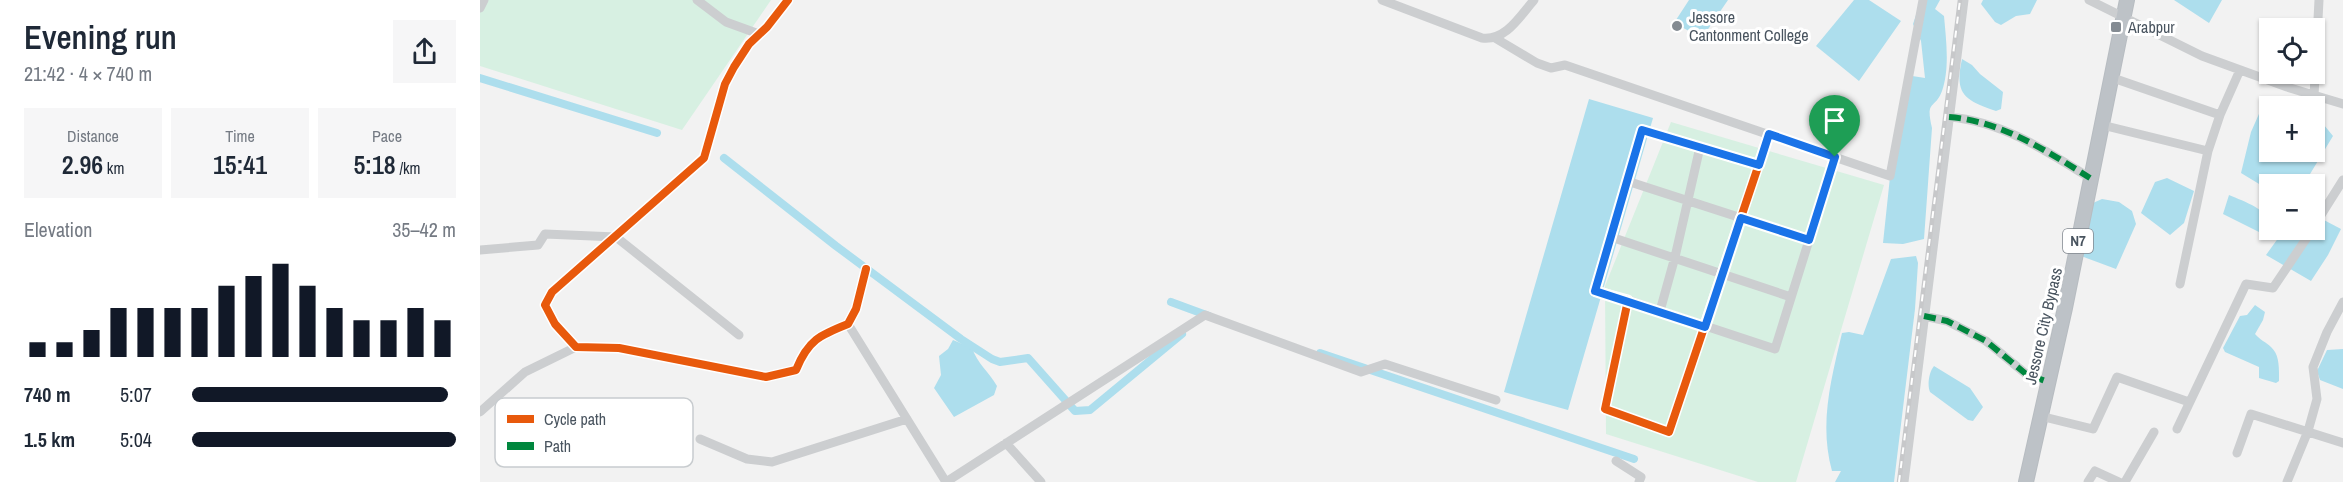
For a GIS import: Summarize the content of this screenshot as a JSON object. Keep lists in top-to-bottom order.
{
  "streets": {
    "highway": ["N7", "Jessore City Bypass"]
  },
  "places": {
    "other": ["Jessore Cantonment College"],
    "transit": ["Arabpur"]
  },
  "legend": ["Cycle path", "Path"],
  "page": {
    "heading": ["Evening run", "21:42 · 4 × 740 m"],
    "map_buttons": ["+", "−"],
    "stats": [
      ["Distance", "2.96 km"],
      ["Time", "15:41"],
      ["Pace", "5:18 /km"]
    ],
    "chart": ["Elevation", "35–42 m"],
    "list": [
      {
        "name": "740 m",
        "note": "5:07"
      },
      {
        "name": "1.5 km",
        "note": "5:04"
      }
    ]
  }
}
